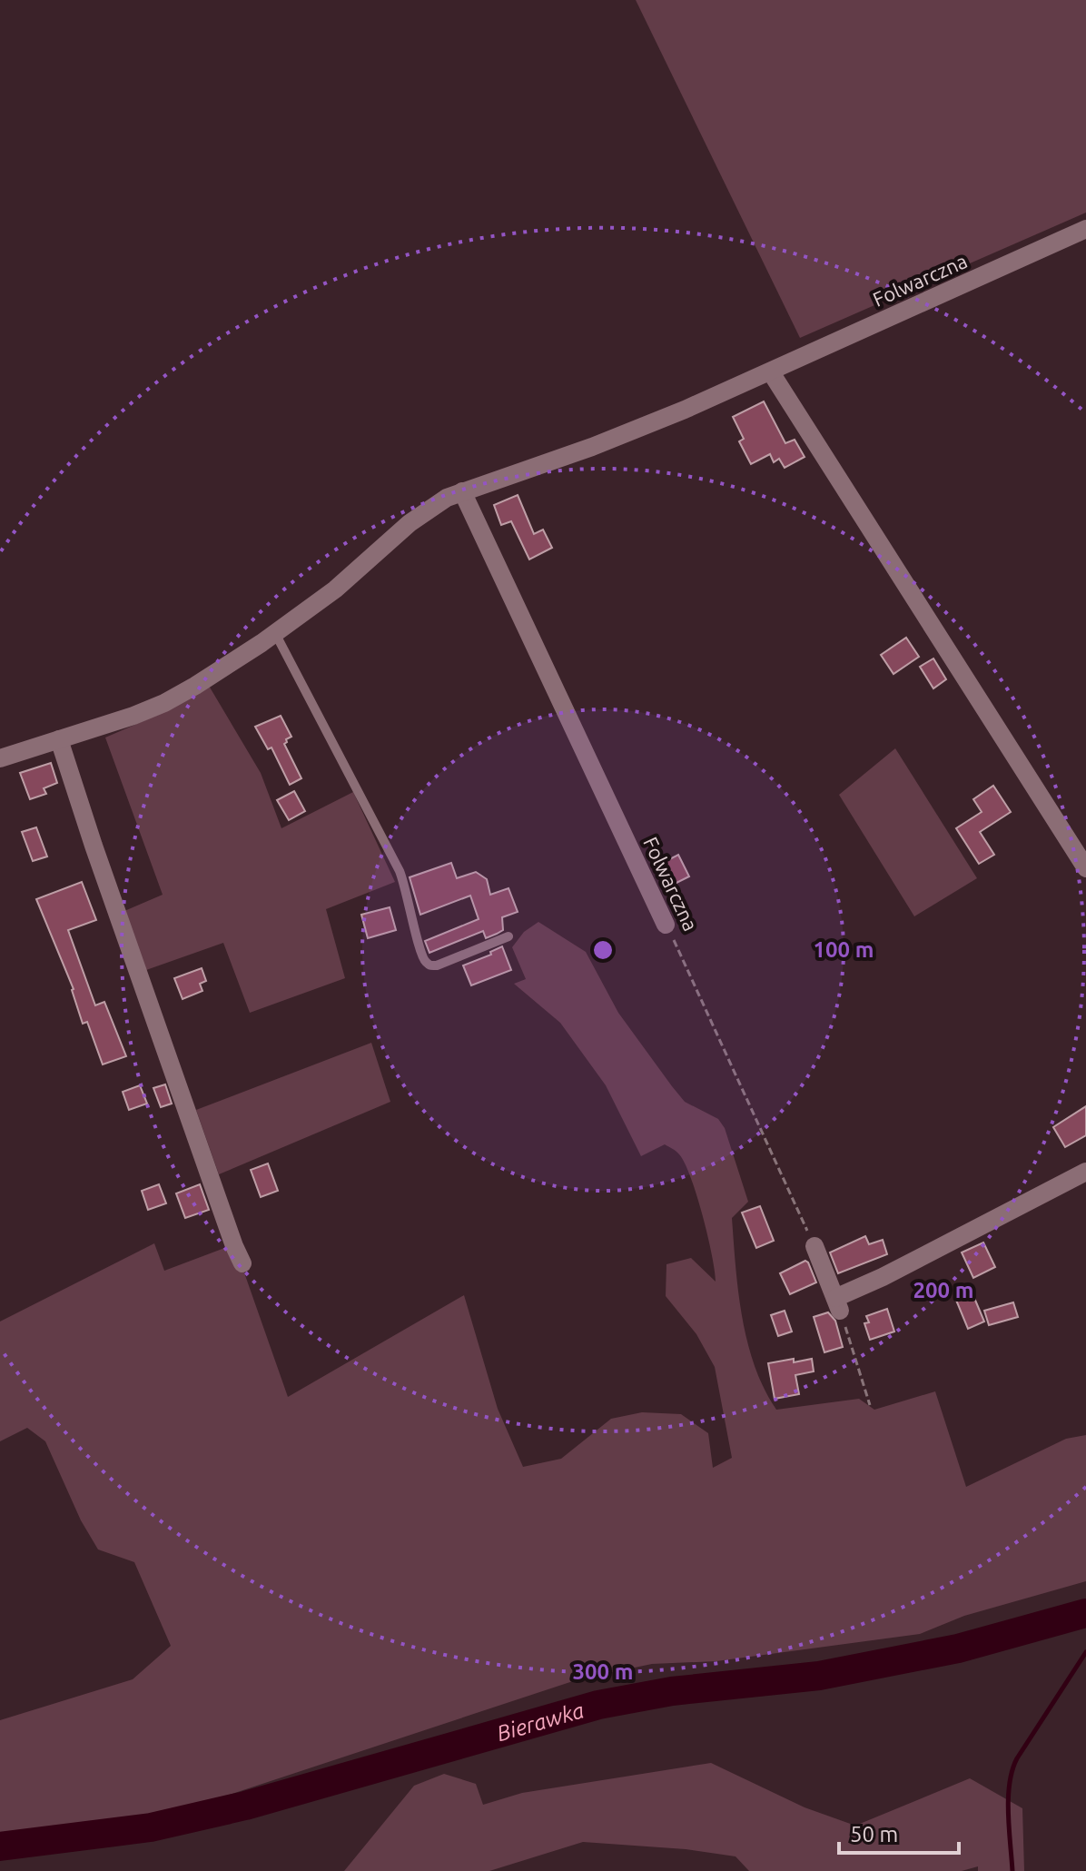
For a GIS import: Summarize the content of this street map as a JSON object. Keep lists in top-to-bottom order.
{
  "streets": {
    "street": ["Folwarczna"]
  },
  "water": ["Bierawka"],
  "scale_bar": "50 m",
  "rings": ["100 m", "200 m", "300 m"]
}
